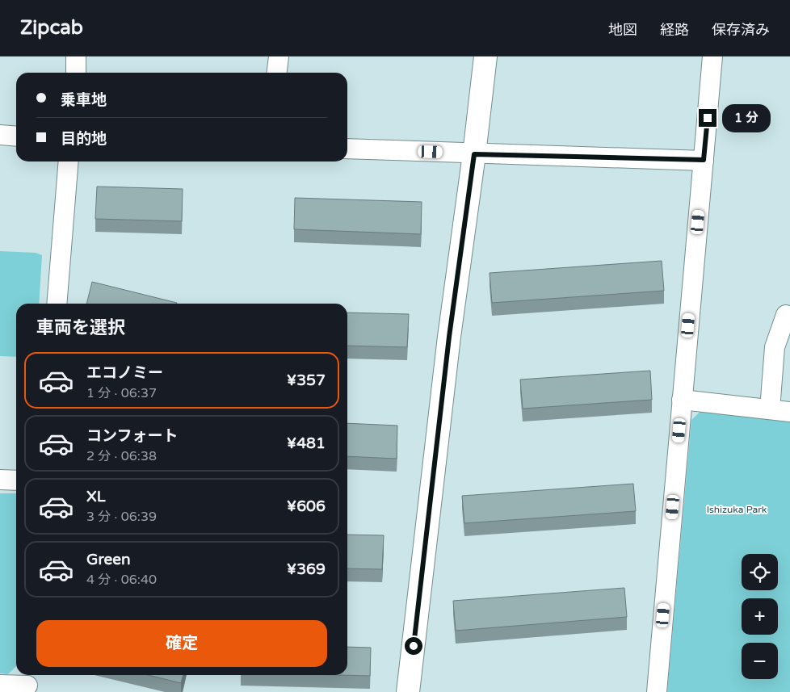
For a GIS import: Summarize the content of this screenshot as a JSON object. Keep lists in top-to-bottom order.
{
  "parks": ["Ishizuka Park"],
  "page": {
    "header": "Zipcab",
    "nav": ["地図", "経路", "保存済み"],
    "banner": ["乗車地", "目的地"],
    "bubble": "1 分",
    "heading": "車両を選択",
    "list": [
      {
        "name": "エコノミー",
        "note": "1 分 · 06:37",
        "value": "¥357"
      },
      {
        "name": "コンフォート",
        "note": "2 分 · 06:38",
        "value": "¥481"
      },
      {
        "name": "XL",
        "note": "3 分 · 06:39",
        "value": "¥606"
      },
      {
        "name": "Green",
        "note": "4 分 · 06:40",
        "value": "¥369"
      }
    ],
    "map_buttons": ["+", "−"],
    "buttons": "確定"
  }
}
